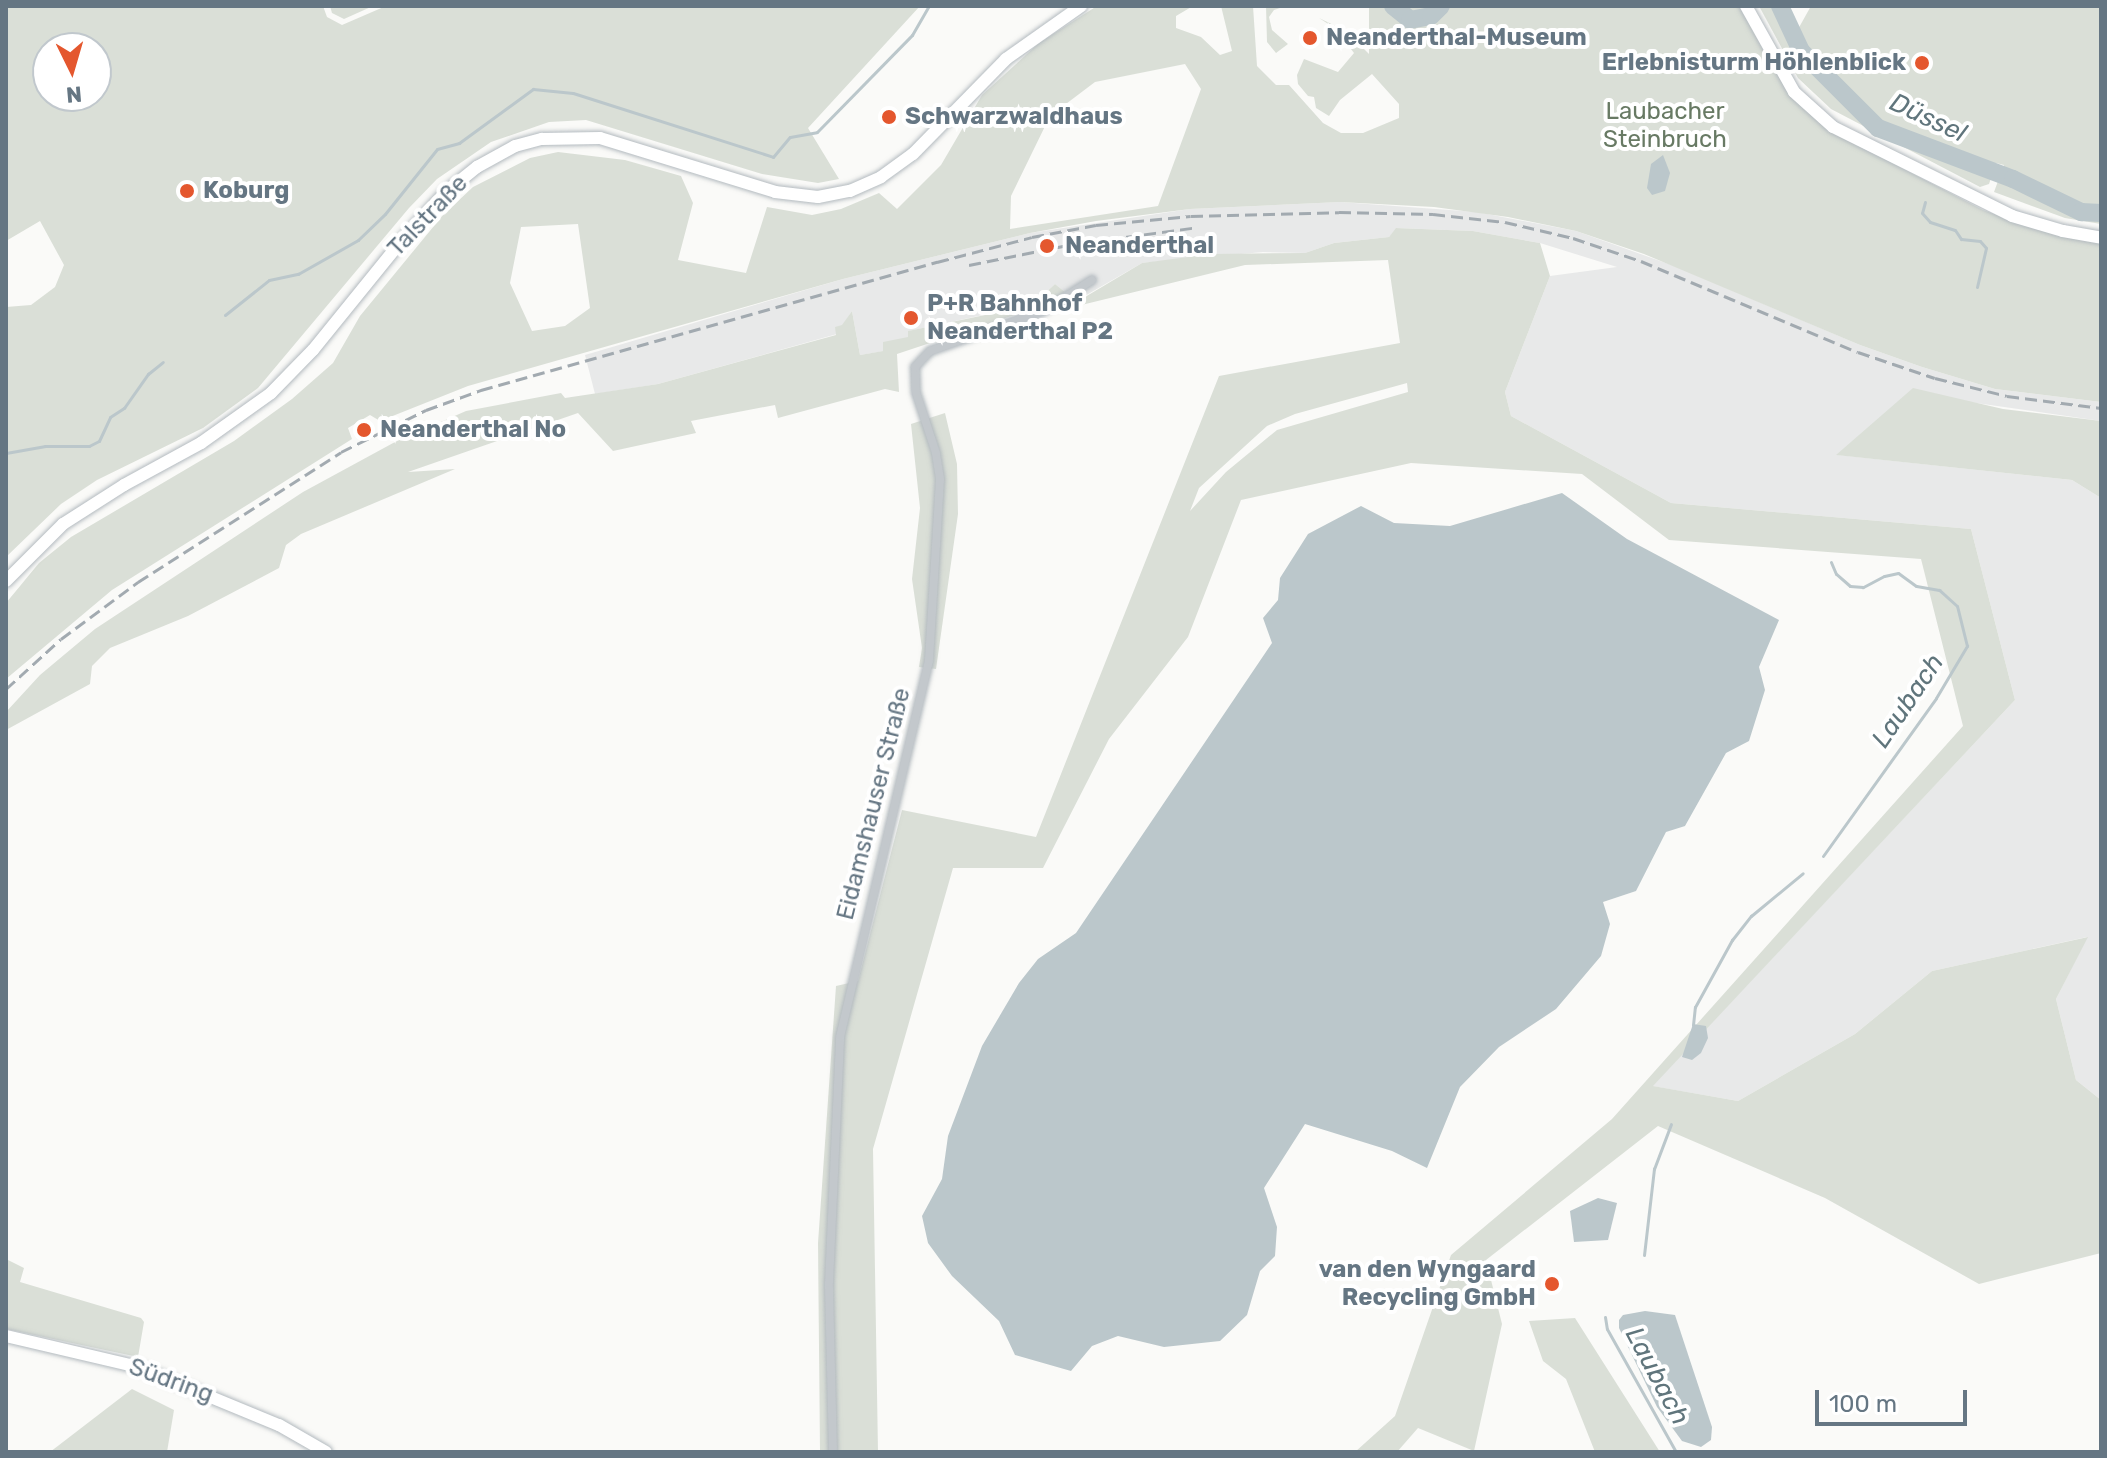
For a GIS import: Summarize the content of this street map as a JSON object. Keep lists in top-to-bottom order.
{
  "streets": {
    "main road": ["Talstraße", "Südring"],
    "street": ["Eidamshauser Straße"]
  },
  "water": ["Düssel", "Laubach"],
  "parks": ["Laubacher Steinbruch"],
  "places": [
    "Neanderthal-Museum",
    "Erlebnisturm Höhlenblick",
    "Schwarzwaldhaus",
    "Koburg",
    "Neanderthal",
    "P+R Bahnhof Neanderthal P2",
    "Neanderthal No",
    "van den Wyngaard Recycling GmbH"
  ],
  "scale_bar": "100 m",
  "north": "bottom"
}
